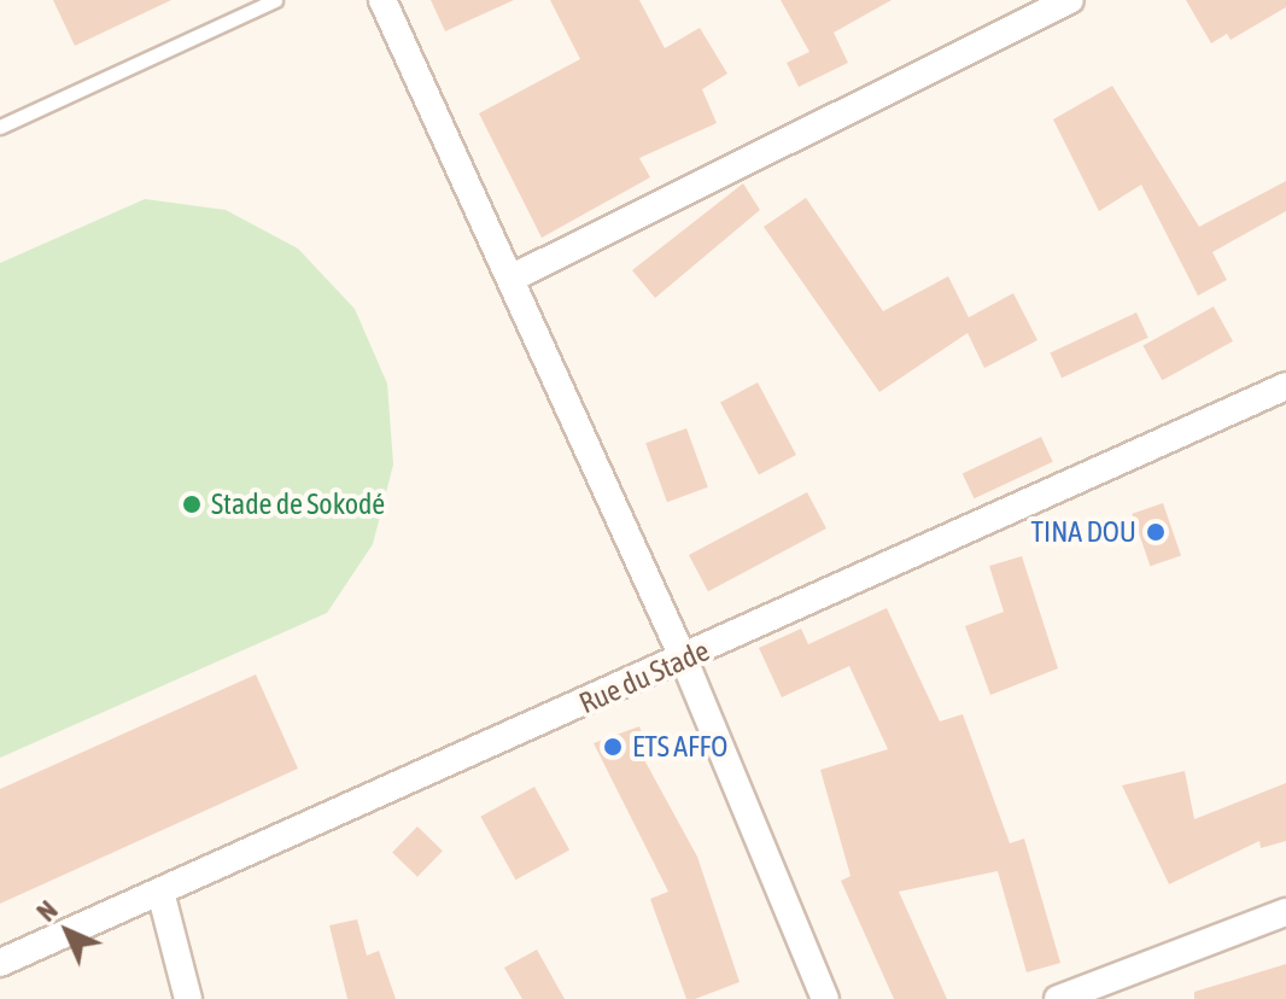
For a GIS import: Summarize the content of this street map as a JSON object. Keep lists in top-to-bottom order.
{
  "streets": {
    "street": ["Rue du Stade"]
  },
  "places": ["Stade de Sokodé", "TINA DOU", "ETS AFFO"],
  "north": "top left"
}
